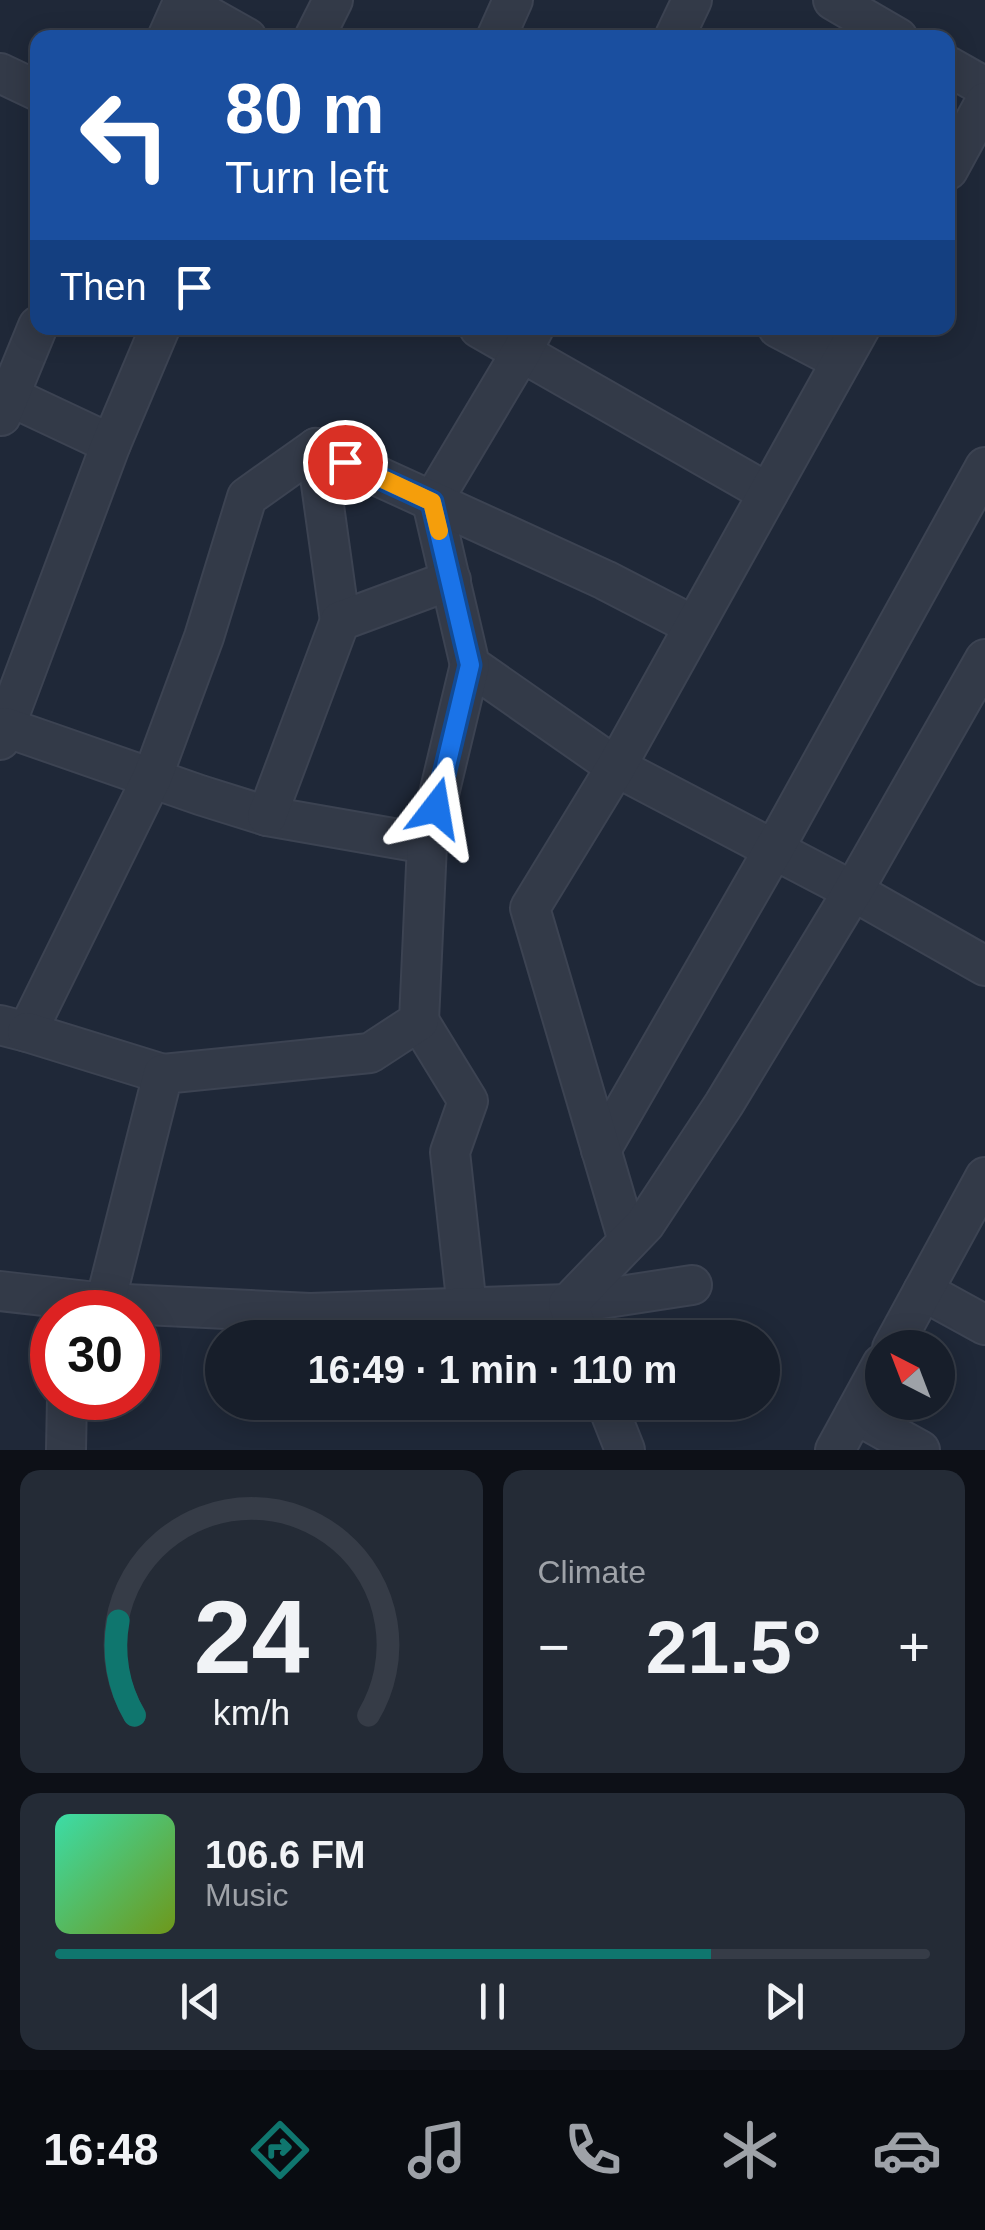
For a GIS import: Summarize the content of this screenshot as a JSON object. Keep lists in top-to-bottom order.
{
  "north": "top left",
  "page": {
    "turn": ["80 m", "Turn left"],
    "then": "Then",
    "limit": "30",
    "trip": "16:49 · 1 min · 110 m",
    "tile": "Climate",
    "heat": ["−", "21.5°", "+"],
    "song": ["106.6 FM", "Music"],
    "tabs": "16:48",
    "gauge": ["24", "km/h"]
  }
}
